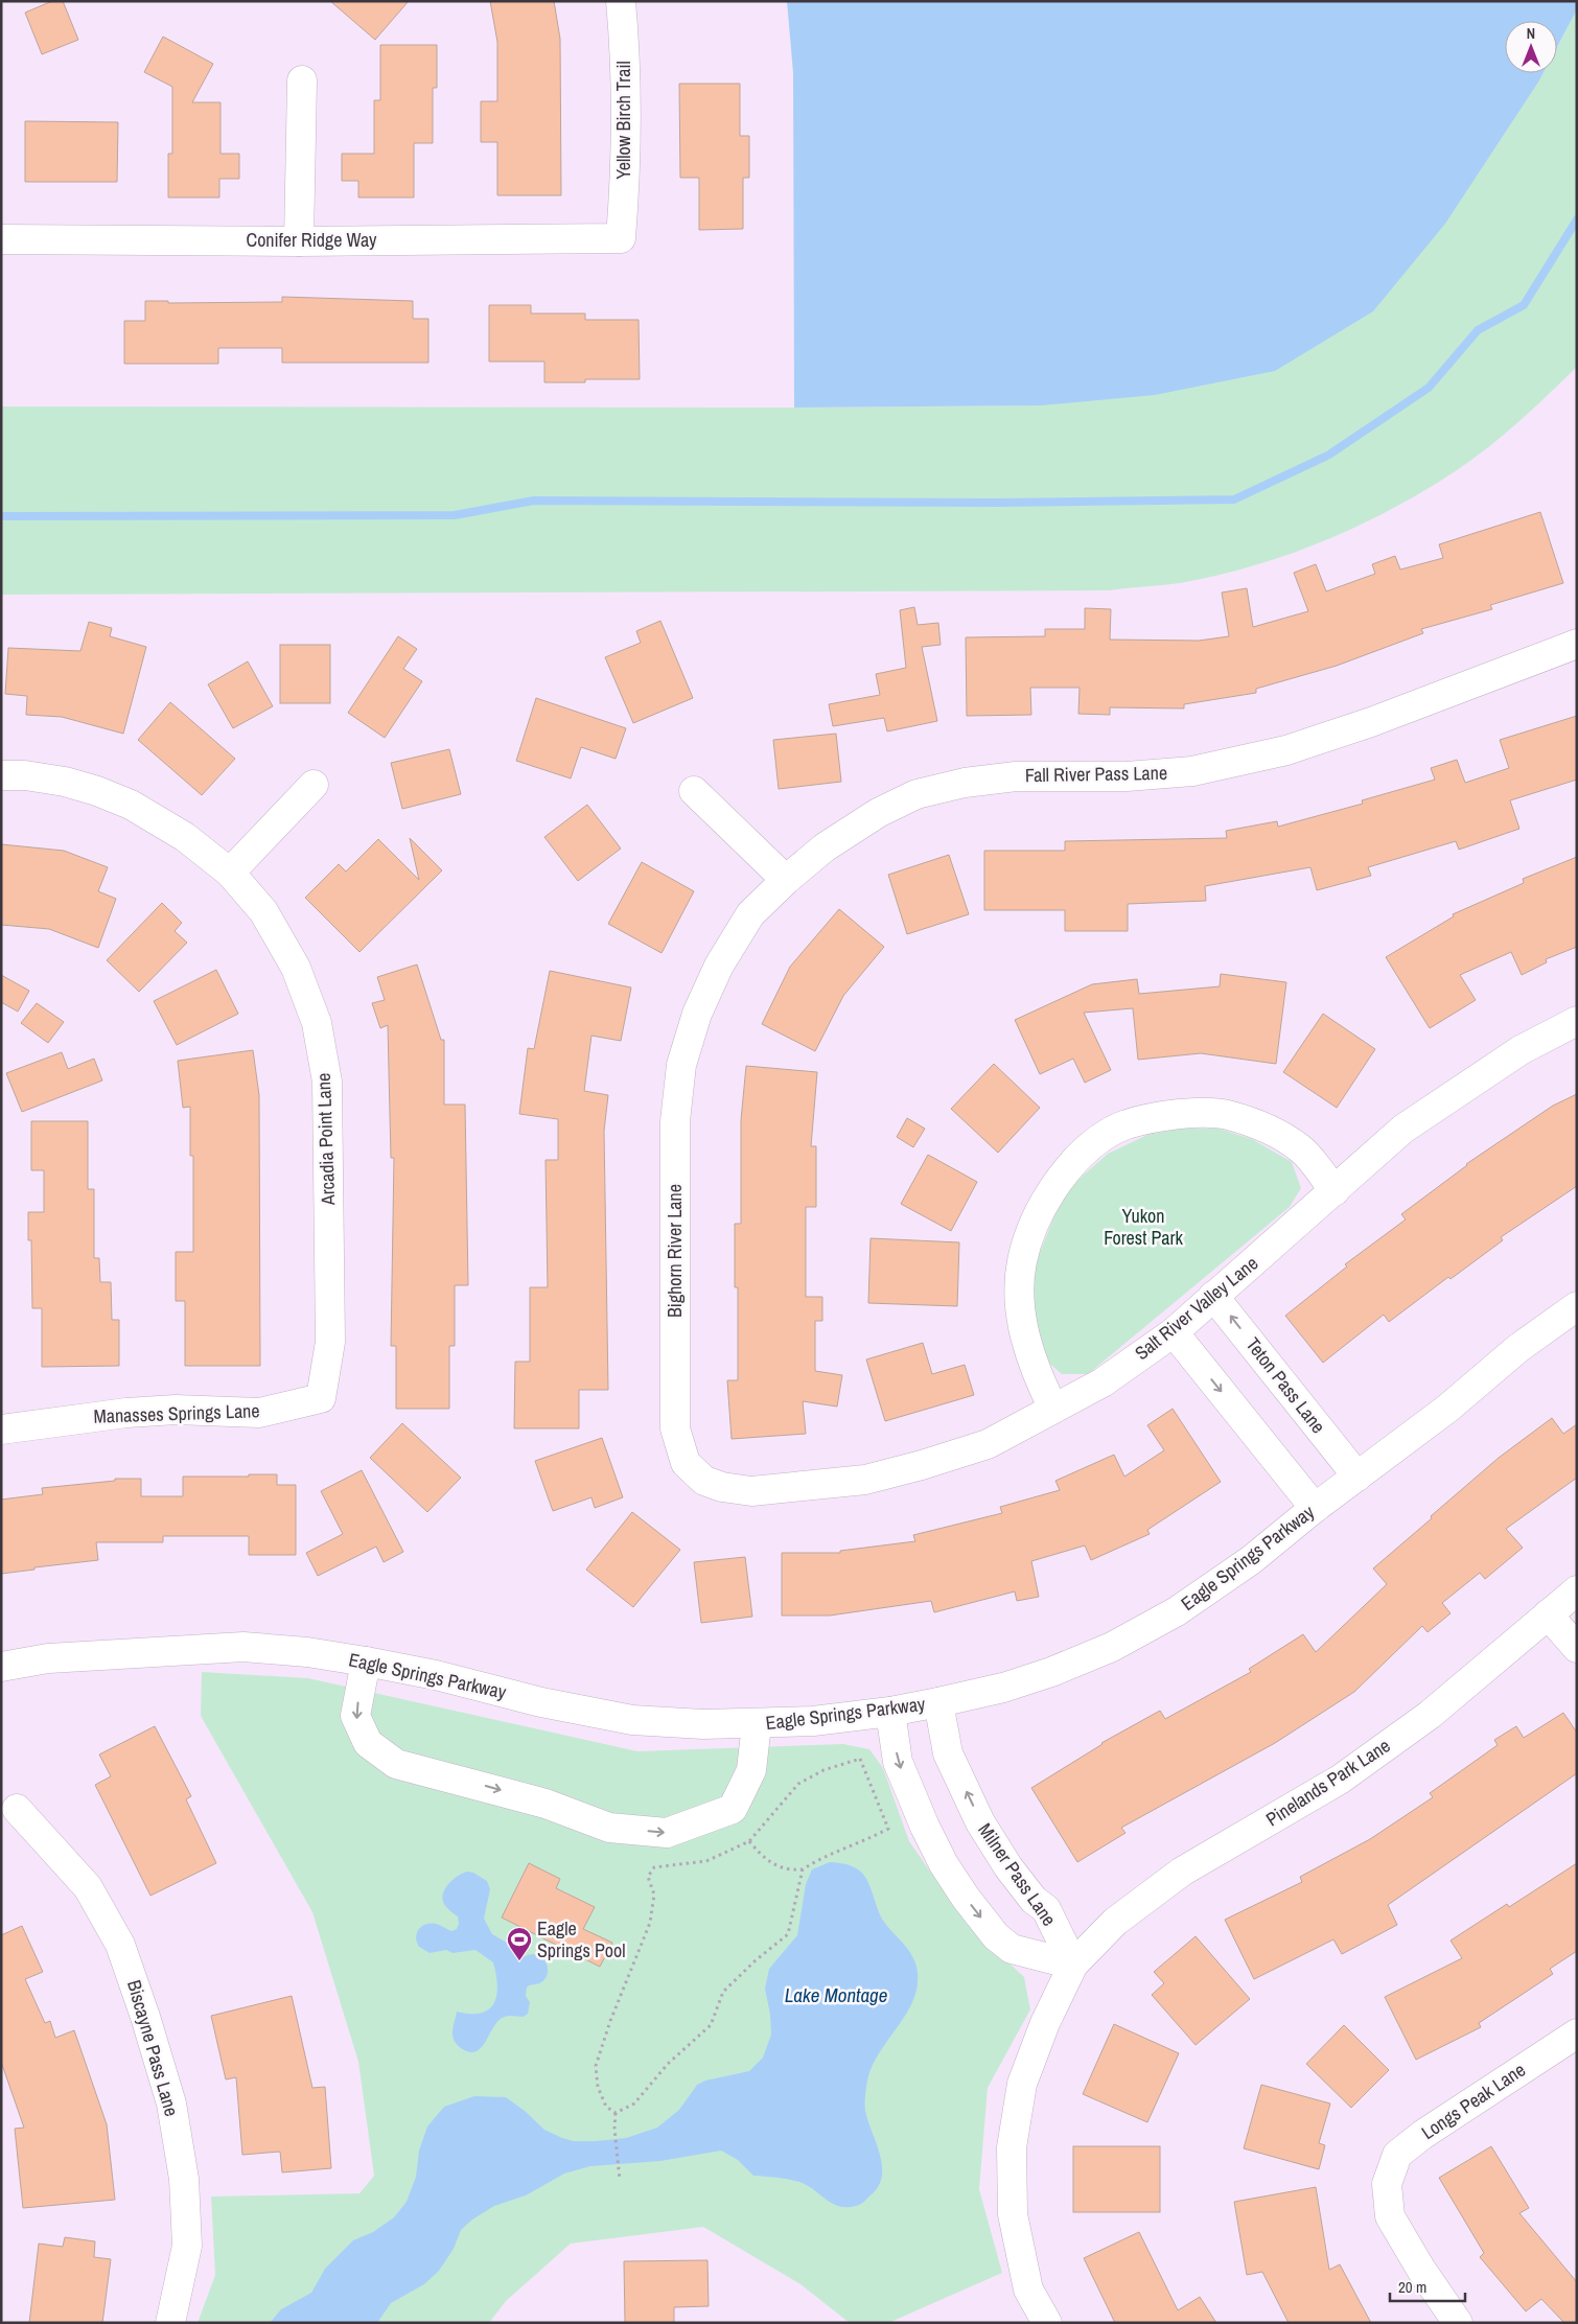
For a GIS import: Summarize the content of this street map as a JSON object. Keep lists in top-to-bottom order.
{
  "streets": {
    "street": [
      "Yellow Birch Trail",
      "Conifer Ridge Way",
      "Fall River Pass Lane",
      "Arcadia Point Lane",
      "Bighorn River Lane",
      "Salt River Valley Lane",
      "Teton Pass Lane",
      "Manasses Springs Lane",
      "Eagle Springs Parkway",
      "Pinelands Park Lane",
      "Milner Pass Lane",
      "Biscayne Pass Lane",
      "Longs Peak Lane"
    ]
  },
  "crossings": [
    ["Yellow Birch Trail", "Conifer Ridge Way"],
    ["Fall River Pass Lane", "Bighorn River Lane"],
    ["Arcadia Point Lane", "Manasses Springs Lane"],
    ["Bighorn River Lane", "Salt River Valley Lane"],
    ["Salt River Valley Lane", "Teton Pass Lane"],
    ["Teton Pass Lane", "Eagle Springs Parkway"],
    ["Eagle Springs Parkway", "Milner Pass Lane"],
    ["Pinelands Park Lane", "Milner Pass Lane"]
  ],
  "water": ["Lake Montage"],
  "parks": ["Yukon Forest Park"],
  "places": {
    "sports": ["Eagle Springs Pool"]
  },
  "scale_bar": "20 m",
  "north": "top"
}
